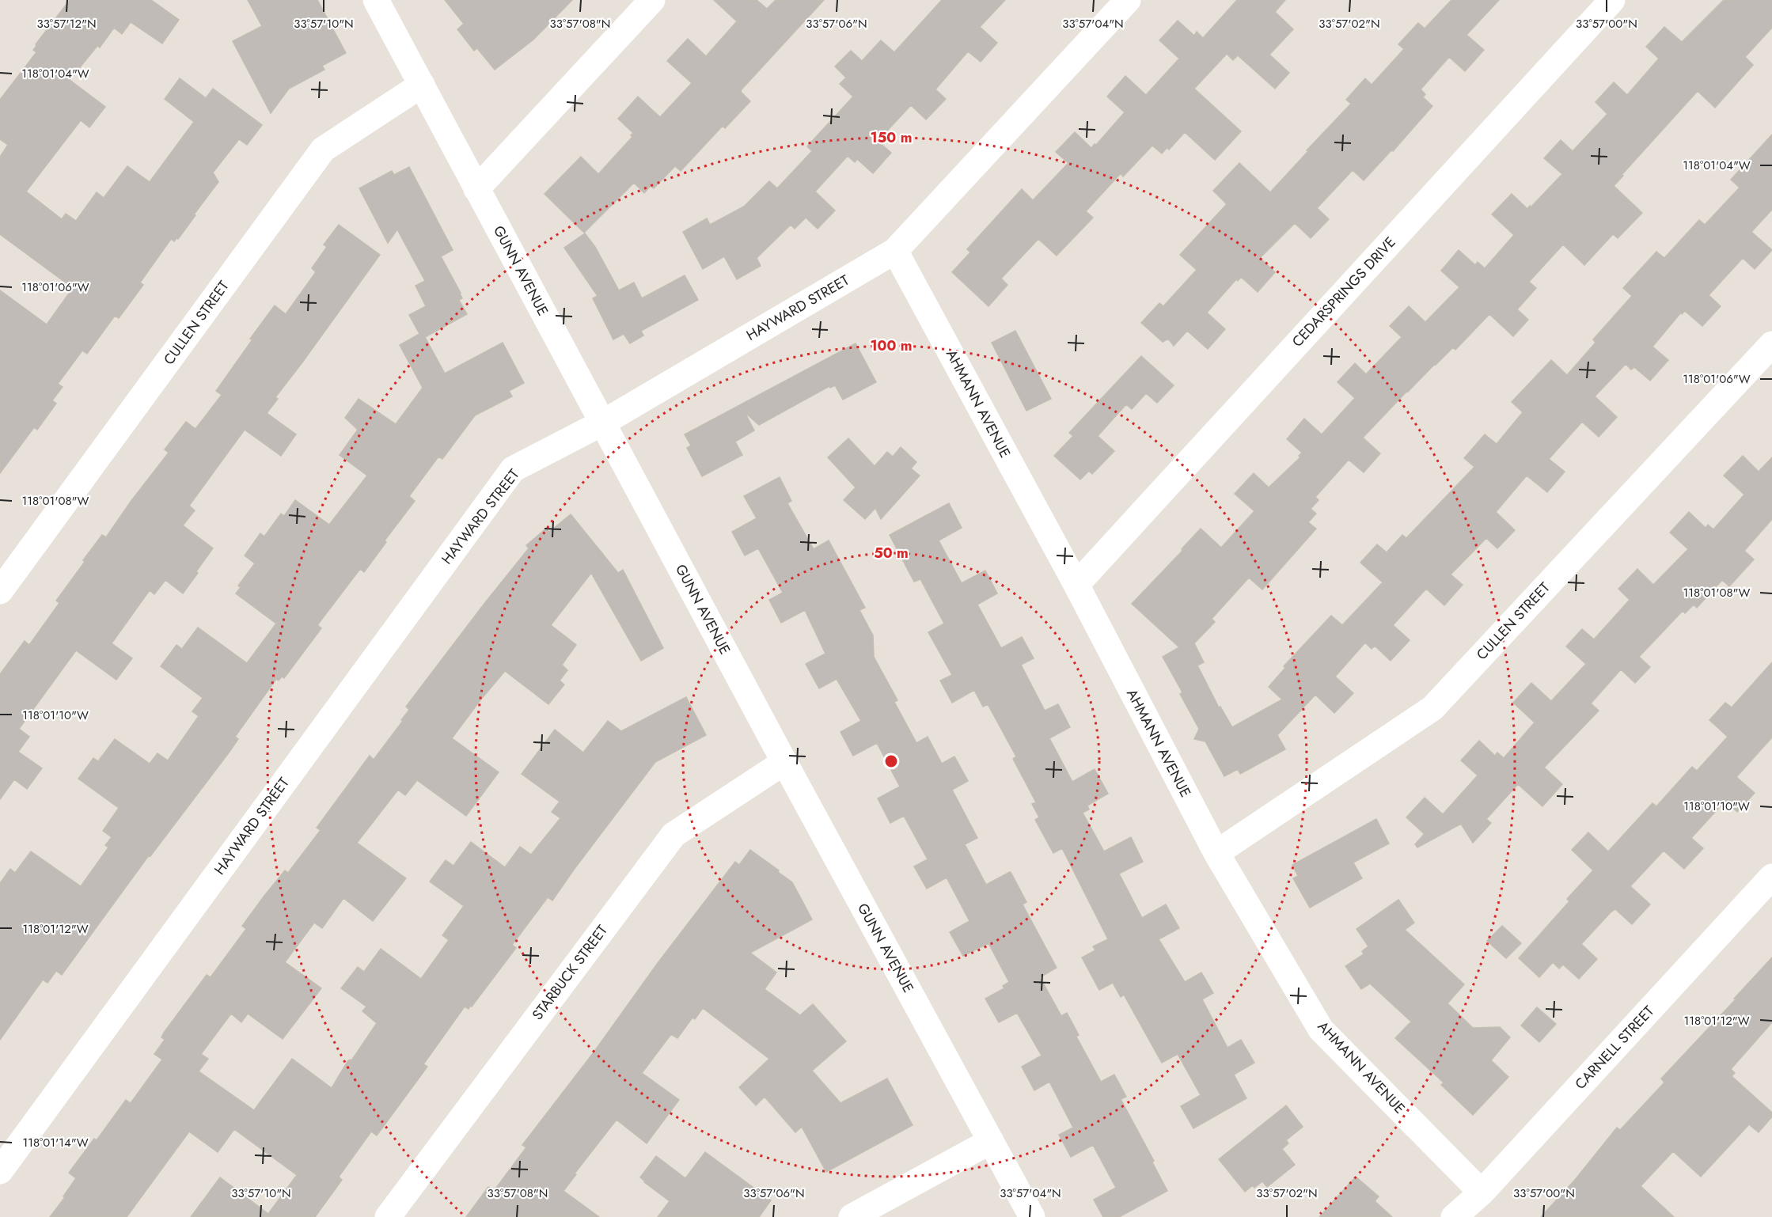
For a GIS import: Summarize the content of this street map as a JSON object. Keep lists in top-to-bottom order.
{
  "streets": {
    "street": [
      "GUNN AVENUE",
      "CEDARSPRINGS DRIVE",
      "HAYWARD STREET",
      "CULLEN STREET",
      "AHMANN AVENUE",
      "STARBUCK STREET",
      "CARNELL STREET"
    ]
  },
  "crossings": [
    ["GUNN AVENUE", "HAYWARD STREET"],
    ["GUNN AVENUE", "CULLEN STREET"],
    ["GUNN AVENUE", "STARBUCK STREET"],
    ["CEDARSPRINGS DRIVE", "AHMANN AVENUE"],
    ["HAYWARD STREET", "AHMANN AVENUE"],
    ["CULLEN STREET", "AHMANN AVENUE"],
    ["AHMANN AVENUE", "CARNELL STREET"]
  ],
  "coordinates": [
    "33°57'12\"N",
    "33°57'10\"N",
    "33°57'08\"N",
    "33°57'06\"N",
    "33°57'04\"N",
    "33°57'02\"N",
    "33°57'00\"N",
    "118°01'04\"W",
    "118°01'06\"W",
    "118°01'08\"W",
    "118°01'10\"W",
    "118°01'12\"W",
    "118°01'14\"W"
  ],
  "rings": ["150 m", "100 m", "50 m"]
}
